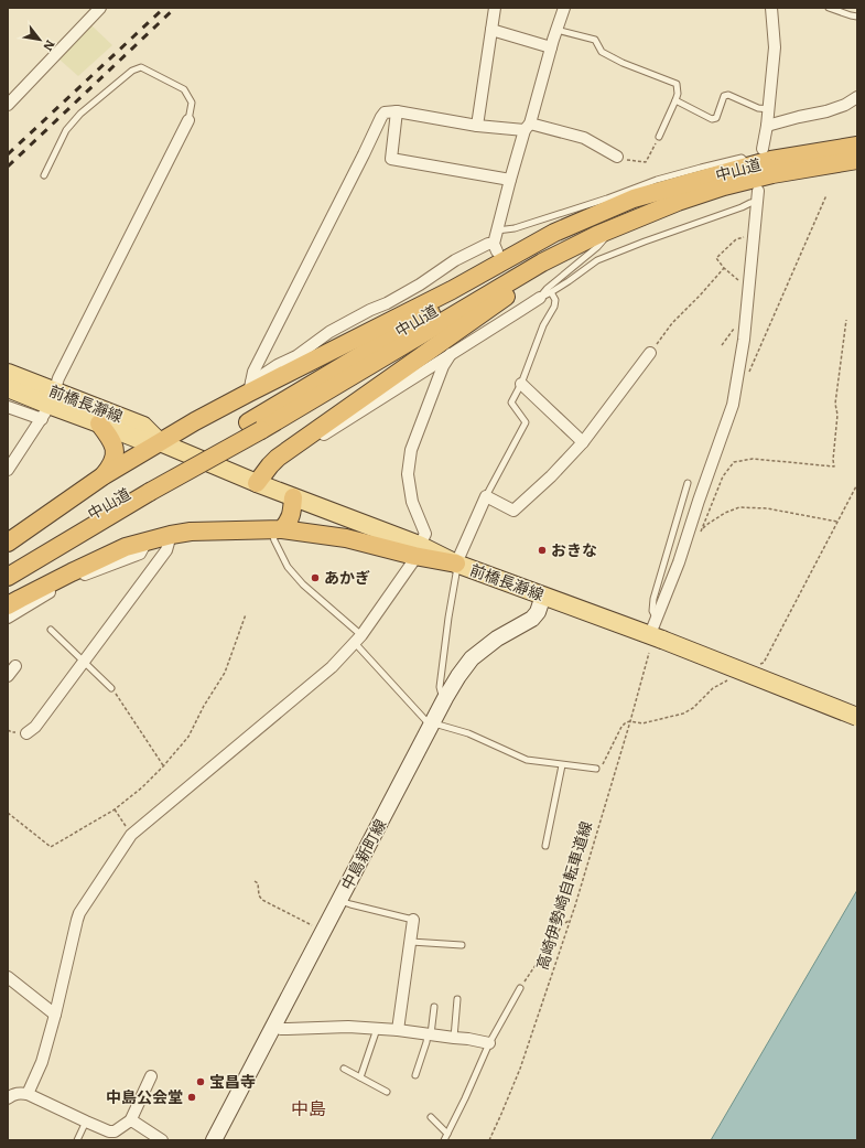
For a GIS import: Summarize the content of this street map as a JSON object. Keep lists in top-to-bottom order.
{
  "streets": {
    "highway": ["中山道"],
    "main road": ["前橋長瀞線", "中島新町線"],
    "path": ["高崎伊勢崎自転車道線"]
  },
  "crossings": [
    ["前橋長瀞線", "中島新町線"]
  ],
  "districts": ["中島"],
  "places": [
    "おきな",
    "あかぎ",
    "宝昌寺",
    "中島公会堂"
  ],
  "north": "bottom right"
}
